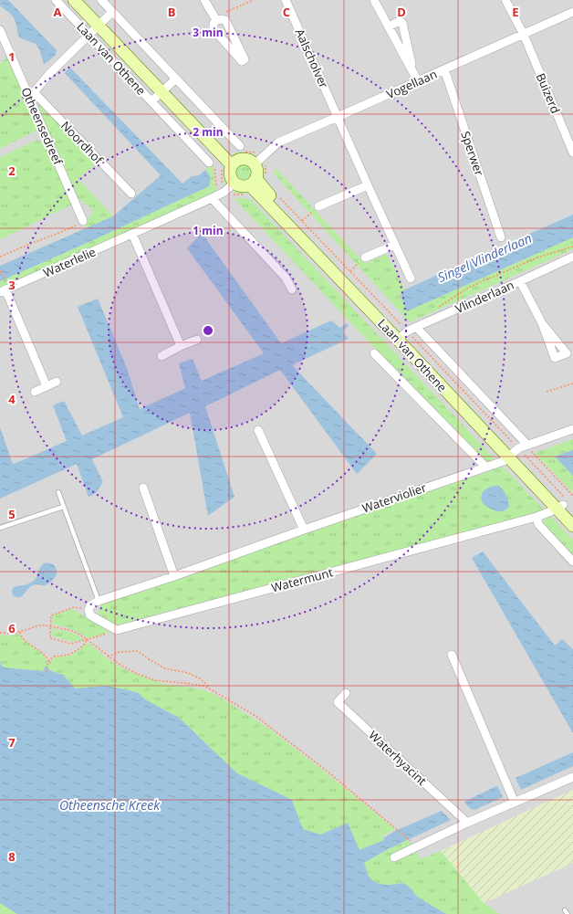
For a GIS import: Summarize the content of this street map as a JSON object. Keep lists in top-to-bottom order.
{
  "streets": {
    "street": [
      "Laan van Othene",
      "Aalscholver",
      "Vogellaan",
      "Buizerd",
      "Otheensedreef",
      "Noordhof",
      "Sperwer",
      "Waterlelie",
      "Vlinderlaan",
      "Waterviolier",
      "Watermunt",
      "Waterhyacint"
    ]
  },
  "crossings": [
    ["Laan van Othene", "Vogellaan"],
    ["Laan van Othene", "Waterlelie"],
    ["Laan van Othene", "Vlinderlaan"],
    ["Laan van Othene", "Waterviolier"],
    ["Laan van Othene", "Watermunt"],
    ["Aalscholver", "Vogellaan"],
    ["Vogellaan", "Buizerd"],
    ["Vogellaan", "Sperwer"],
    ["Vogellaan", "Waterlelie"],
    ["Otheensedreef", "Noordhof"]
  ],
  "water": ["Singel Vlinderlaan", "Otheensche Kreek"],
  "grid": {
    "columns": [
      "A",
      "B",
      "C",
      "D",
      "E"
    ],
    "rows": [
      "1",
      "2",
      "3",
      "4",
      "5",
      "6",
      "7",
      "8"
    ]
  },
  "rings": ["3 min", "2 min", "1 min"]
}
